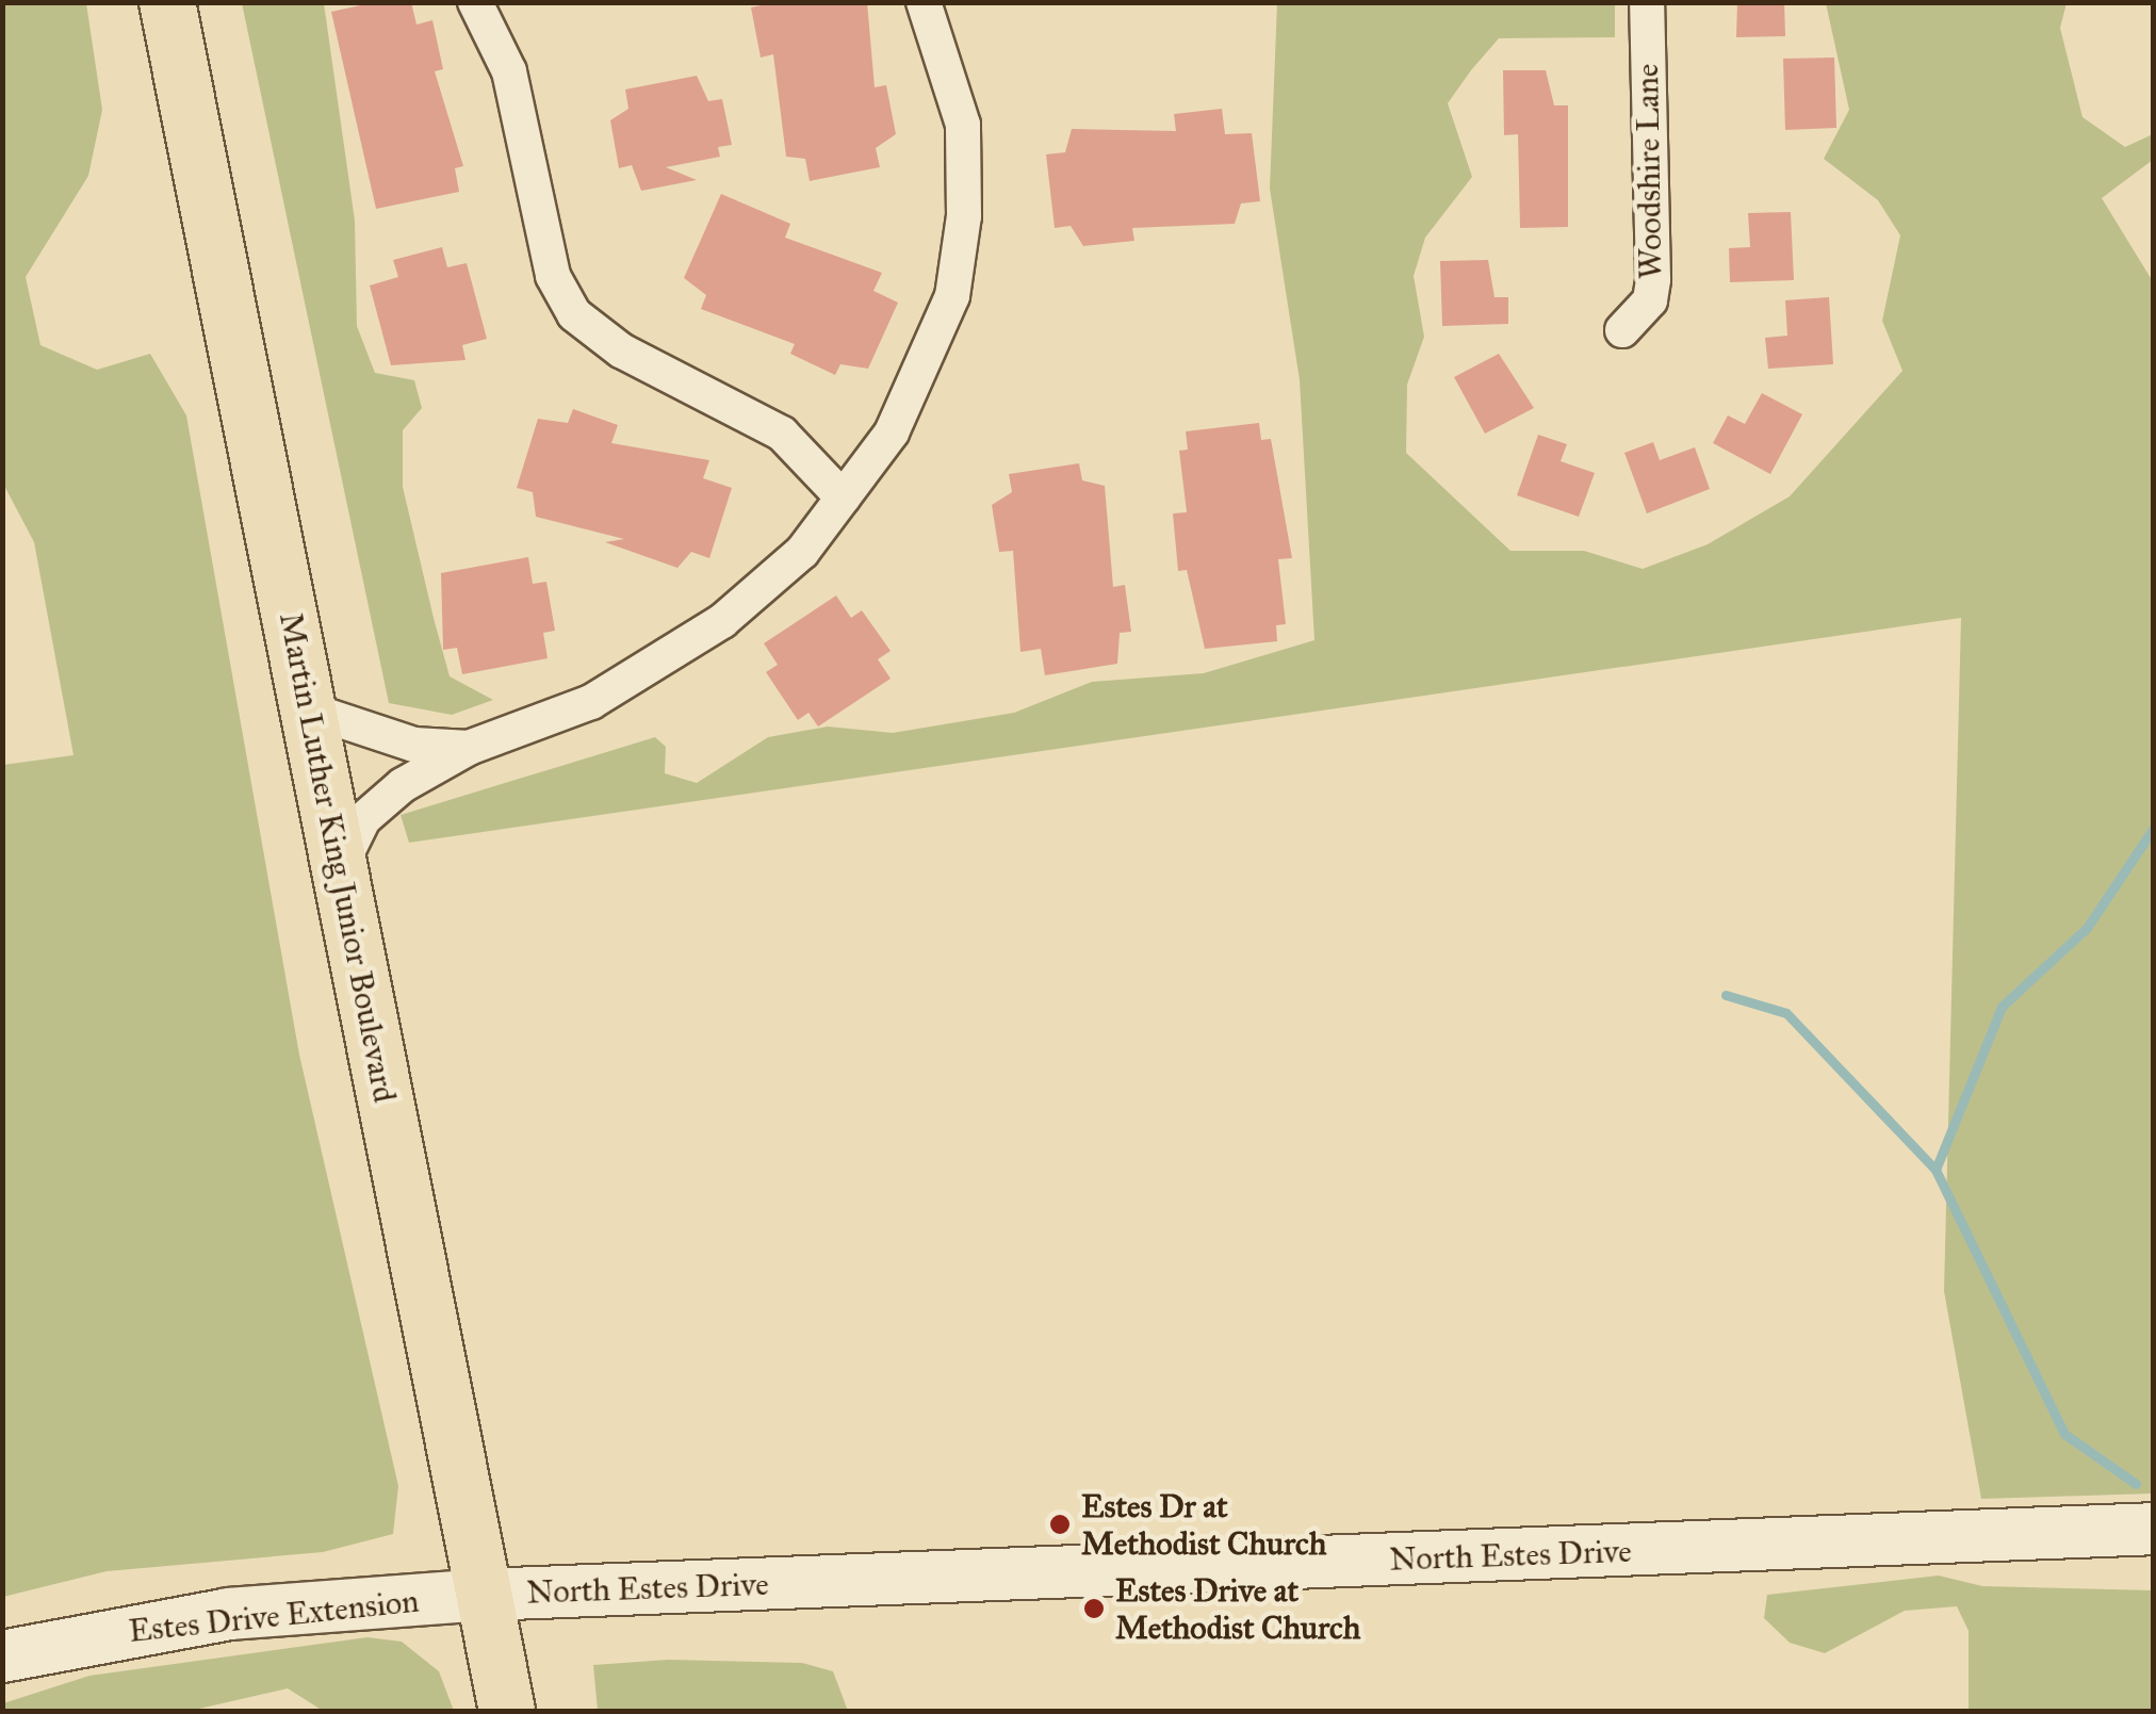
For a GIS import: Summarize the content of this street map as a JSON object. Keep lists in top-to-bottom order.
{
  "streets": {
    "main road": ["Martin Luther King Junior Boulevard", "North Estes Drive", "Estes Drive Extension"],
    "street": ["Woodshire Lane"]
  },
  "crossings": [
    ["Martin Luther King Junior Boulevard", "North Estes Drive"],
    ["Martin Luther King Junior Boulevard", "Estes Drive Extension"],
    ["North Estes Drive", "Estes Drive Extension"]
  ],
  "places": ["Estes Dr at Methodist Church", "Estes Drive at Methodist Church"]
}
